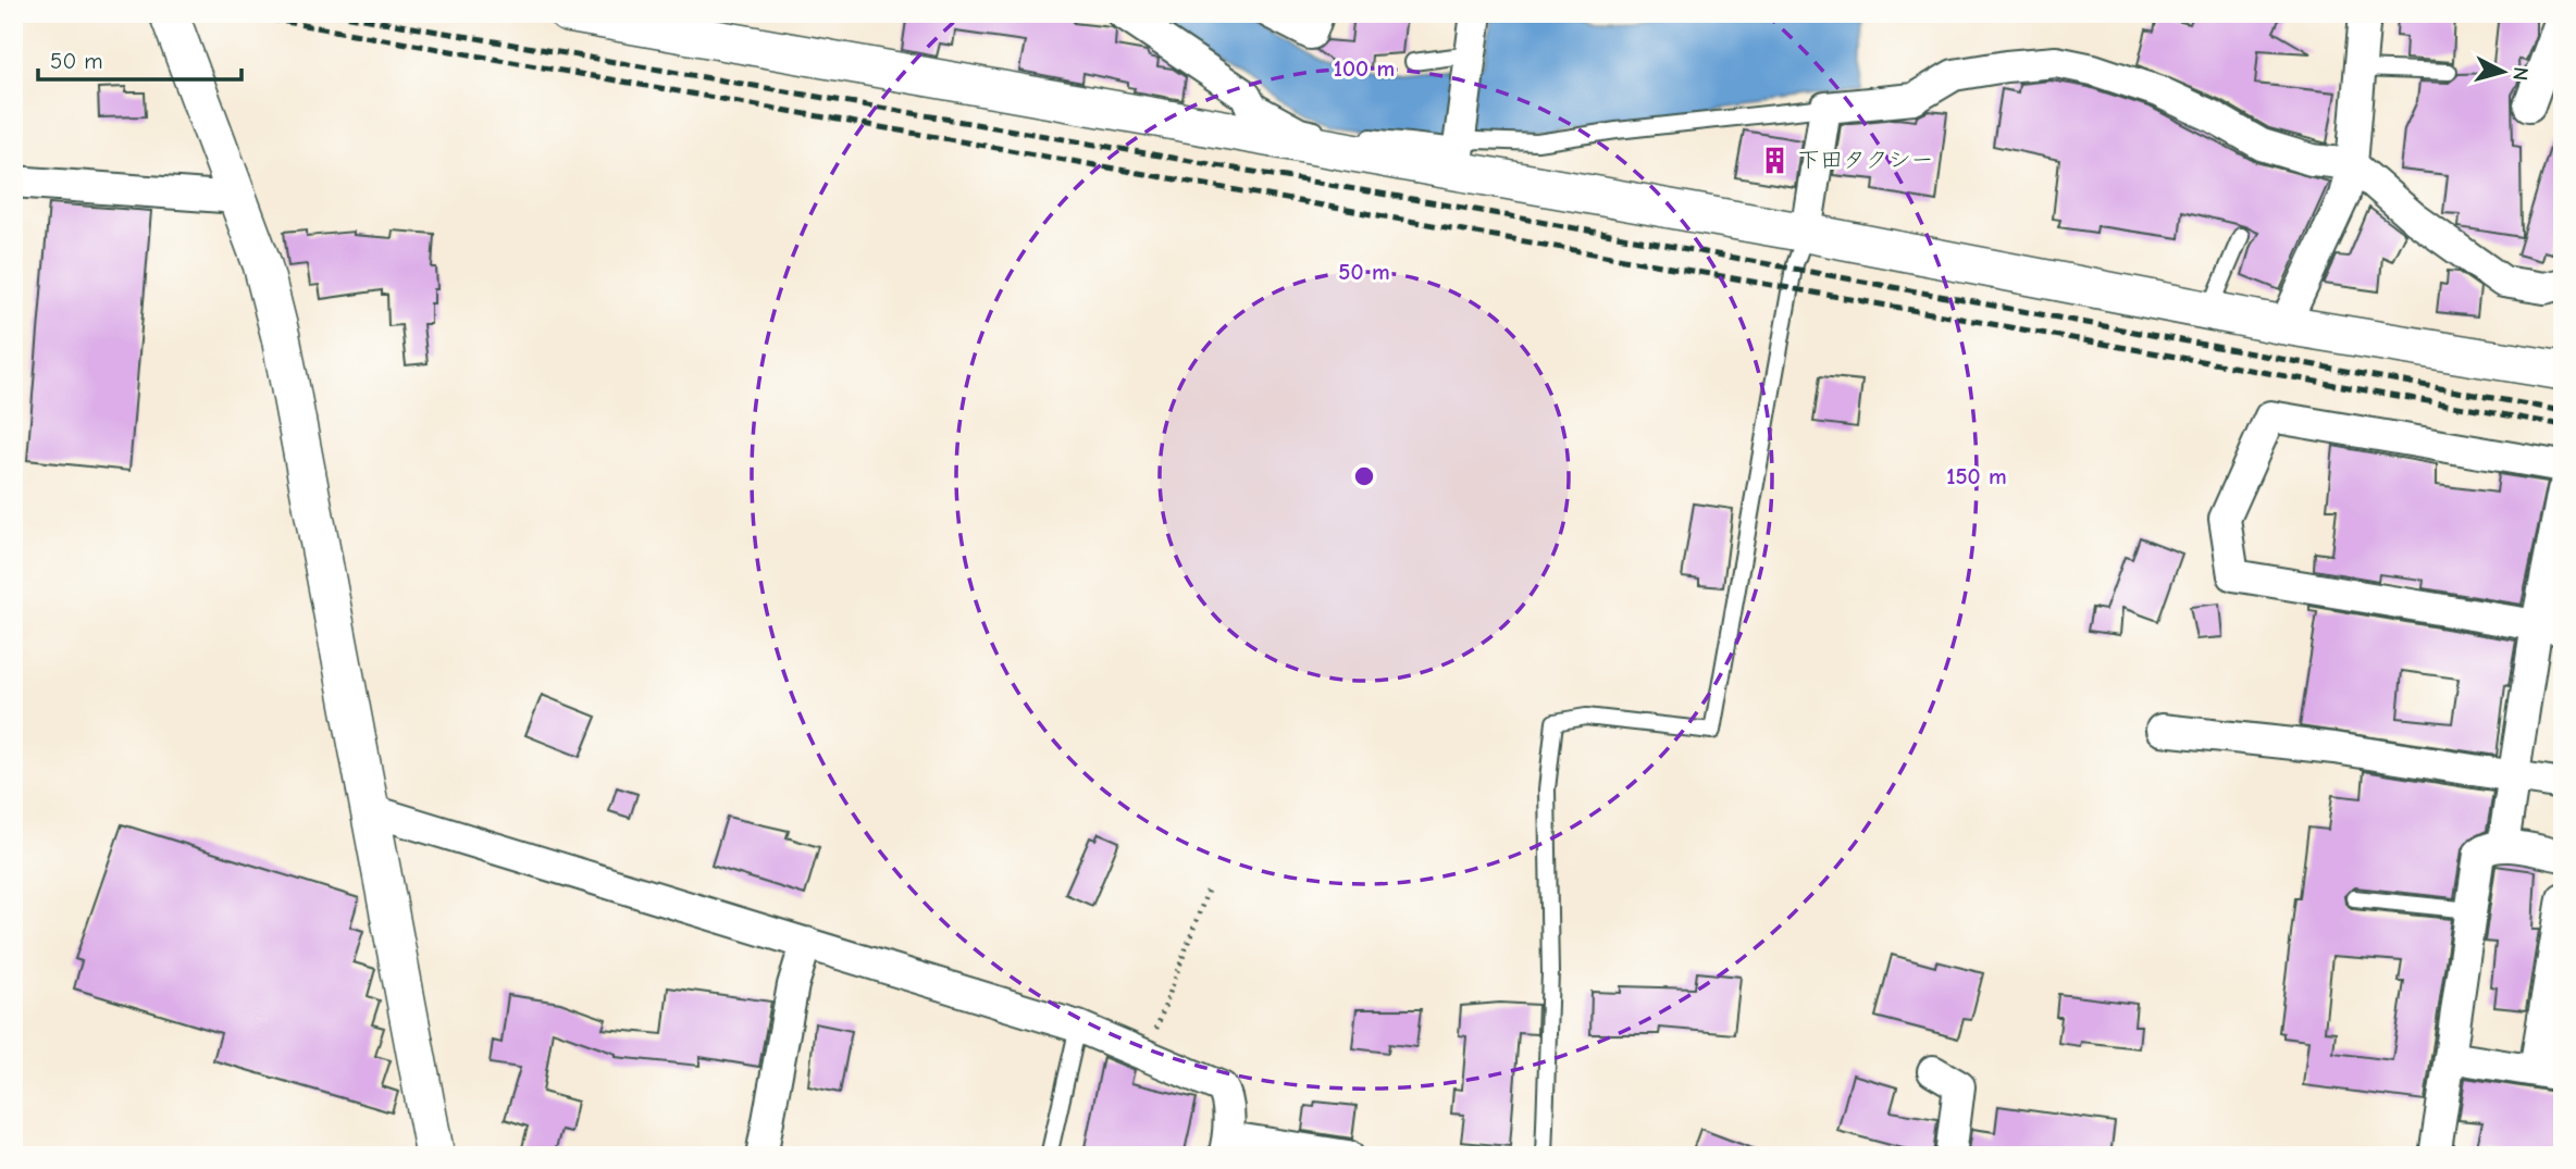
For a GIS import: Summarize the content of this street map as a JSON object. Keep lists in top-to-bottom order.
{
  "places": {
    "building": ["下田タクシー"]
  },
  "scale_bar": "50 m",
  "north": "right",
  "rings": ["100 m", "50 m", "150 m"]
}
